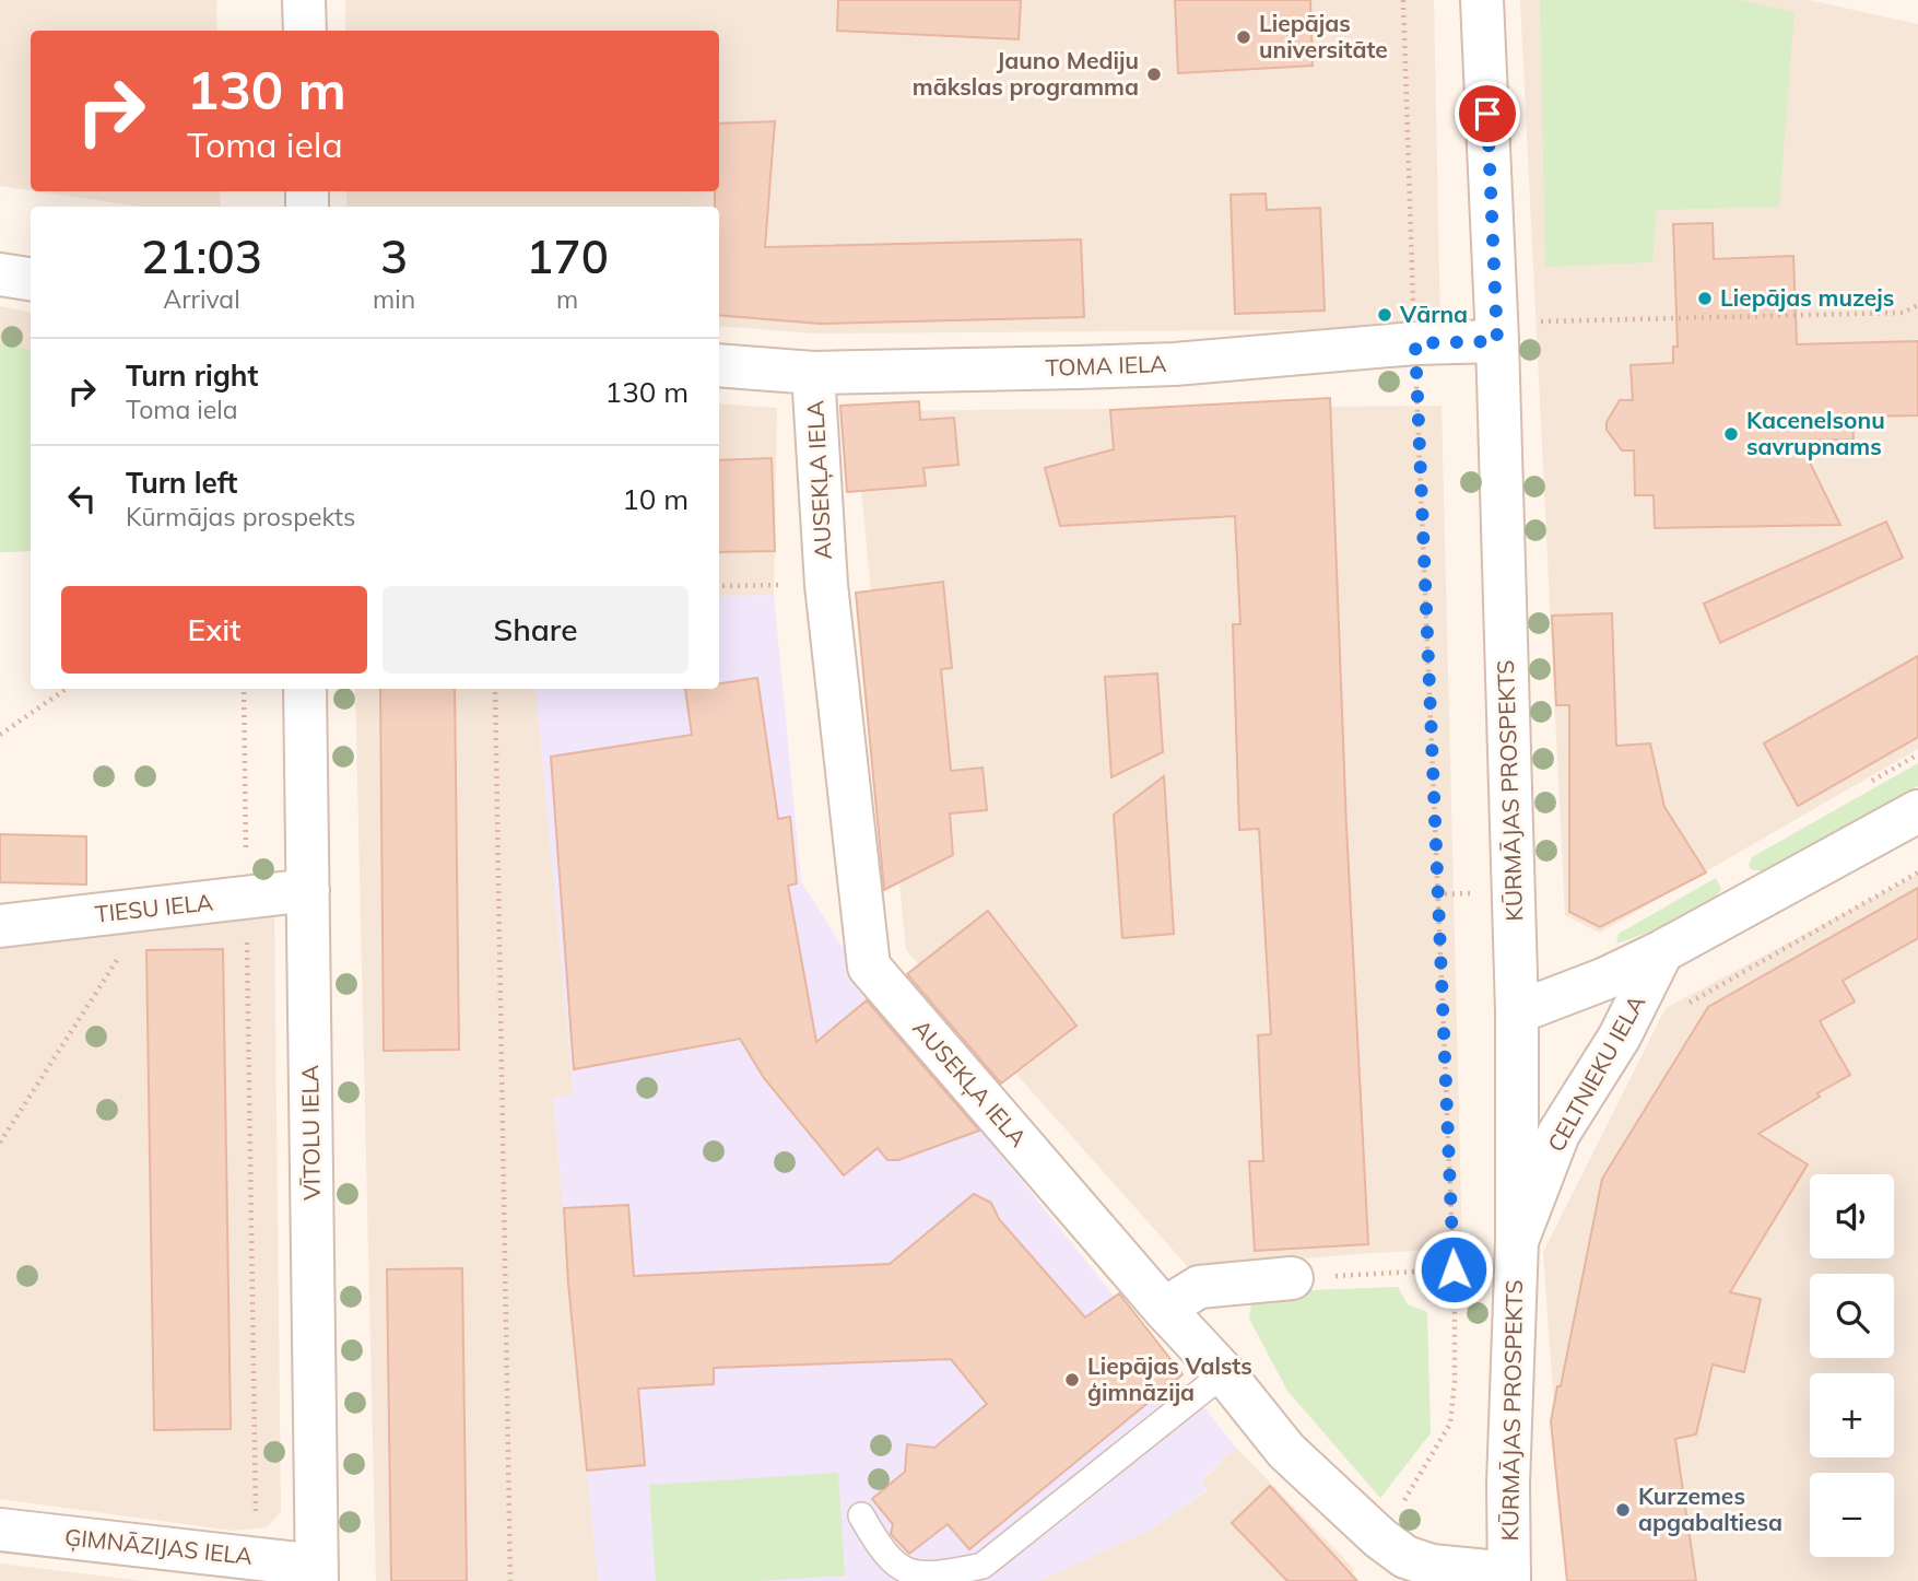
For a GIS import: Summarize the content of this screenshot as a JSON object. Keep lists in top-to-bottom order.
{
  "streets": {
    "street": [
      "TOMA IELA",
      "AUSEKĻA IELA",
      "KŪRMĀJAS PROSPEKTS",
      "TIESU IELA",
      "CELTNIEKU IELA",
      "VĪTOLU IELA",
      "ĢIMNĀZIJAS IELA"
    ]
  },
  "crossings": [
    ["TOMA IELA", "AUSEKĻA IELA"],
    ["TOMA IELA", "KŪRMĀJAS PROSPEKTS"],
    ["AUSEKĻA IELA", "KŪRMĀJAS PROSPEKTS"],
    ["KŪRMĀJAS PROSPEKTS", "CELTNIEKU IELA"],
    ["TIESU IELA", "VĪTOLU IELA"],
    ["VĪTOLU IELA", "ĢIMNĀZIJAS IELA"]
  ],
  "places": [
    "Liepājas universitāte",
    "Jauno Mediju mākslas programma",
    "Liepājas muzejs",
    "Vārna",
    "Kacenelsonu savrupnams",
    "Liepājas Valsts ģimnāzija",
    "Kurzemes apgabaltiesa"
  ],
  "page": {
    "turn": ["130 m", "Toma iela"],
    "eta": [
      "21:03",
      "Arrival",
      "3",
      "min",
      "170",
      "m"
    ],
    "list": [
      {
        "name": "Turn right",
        "note": "Toma iela",
        "value": "130 m"
      },
      {
        "name": "Turn left",
        "note": "Kūrmājas prospekts",
        "value": "10 m"
      }
    ],
    "buttons": ["Exit", "Share"],
    "map_buttons": ["+", "−"]
  }
}
